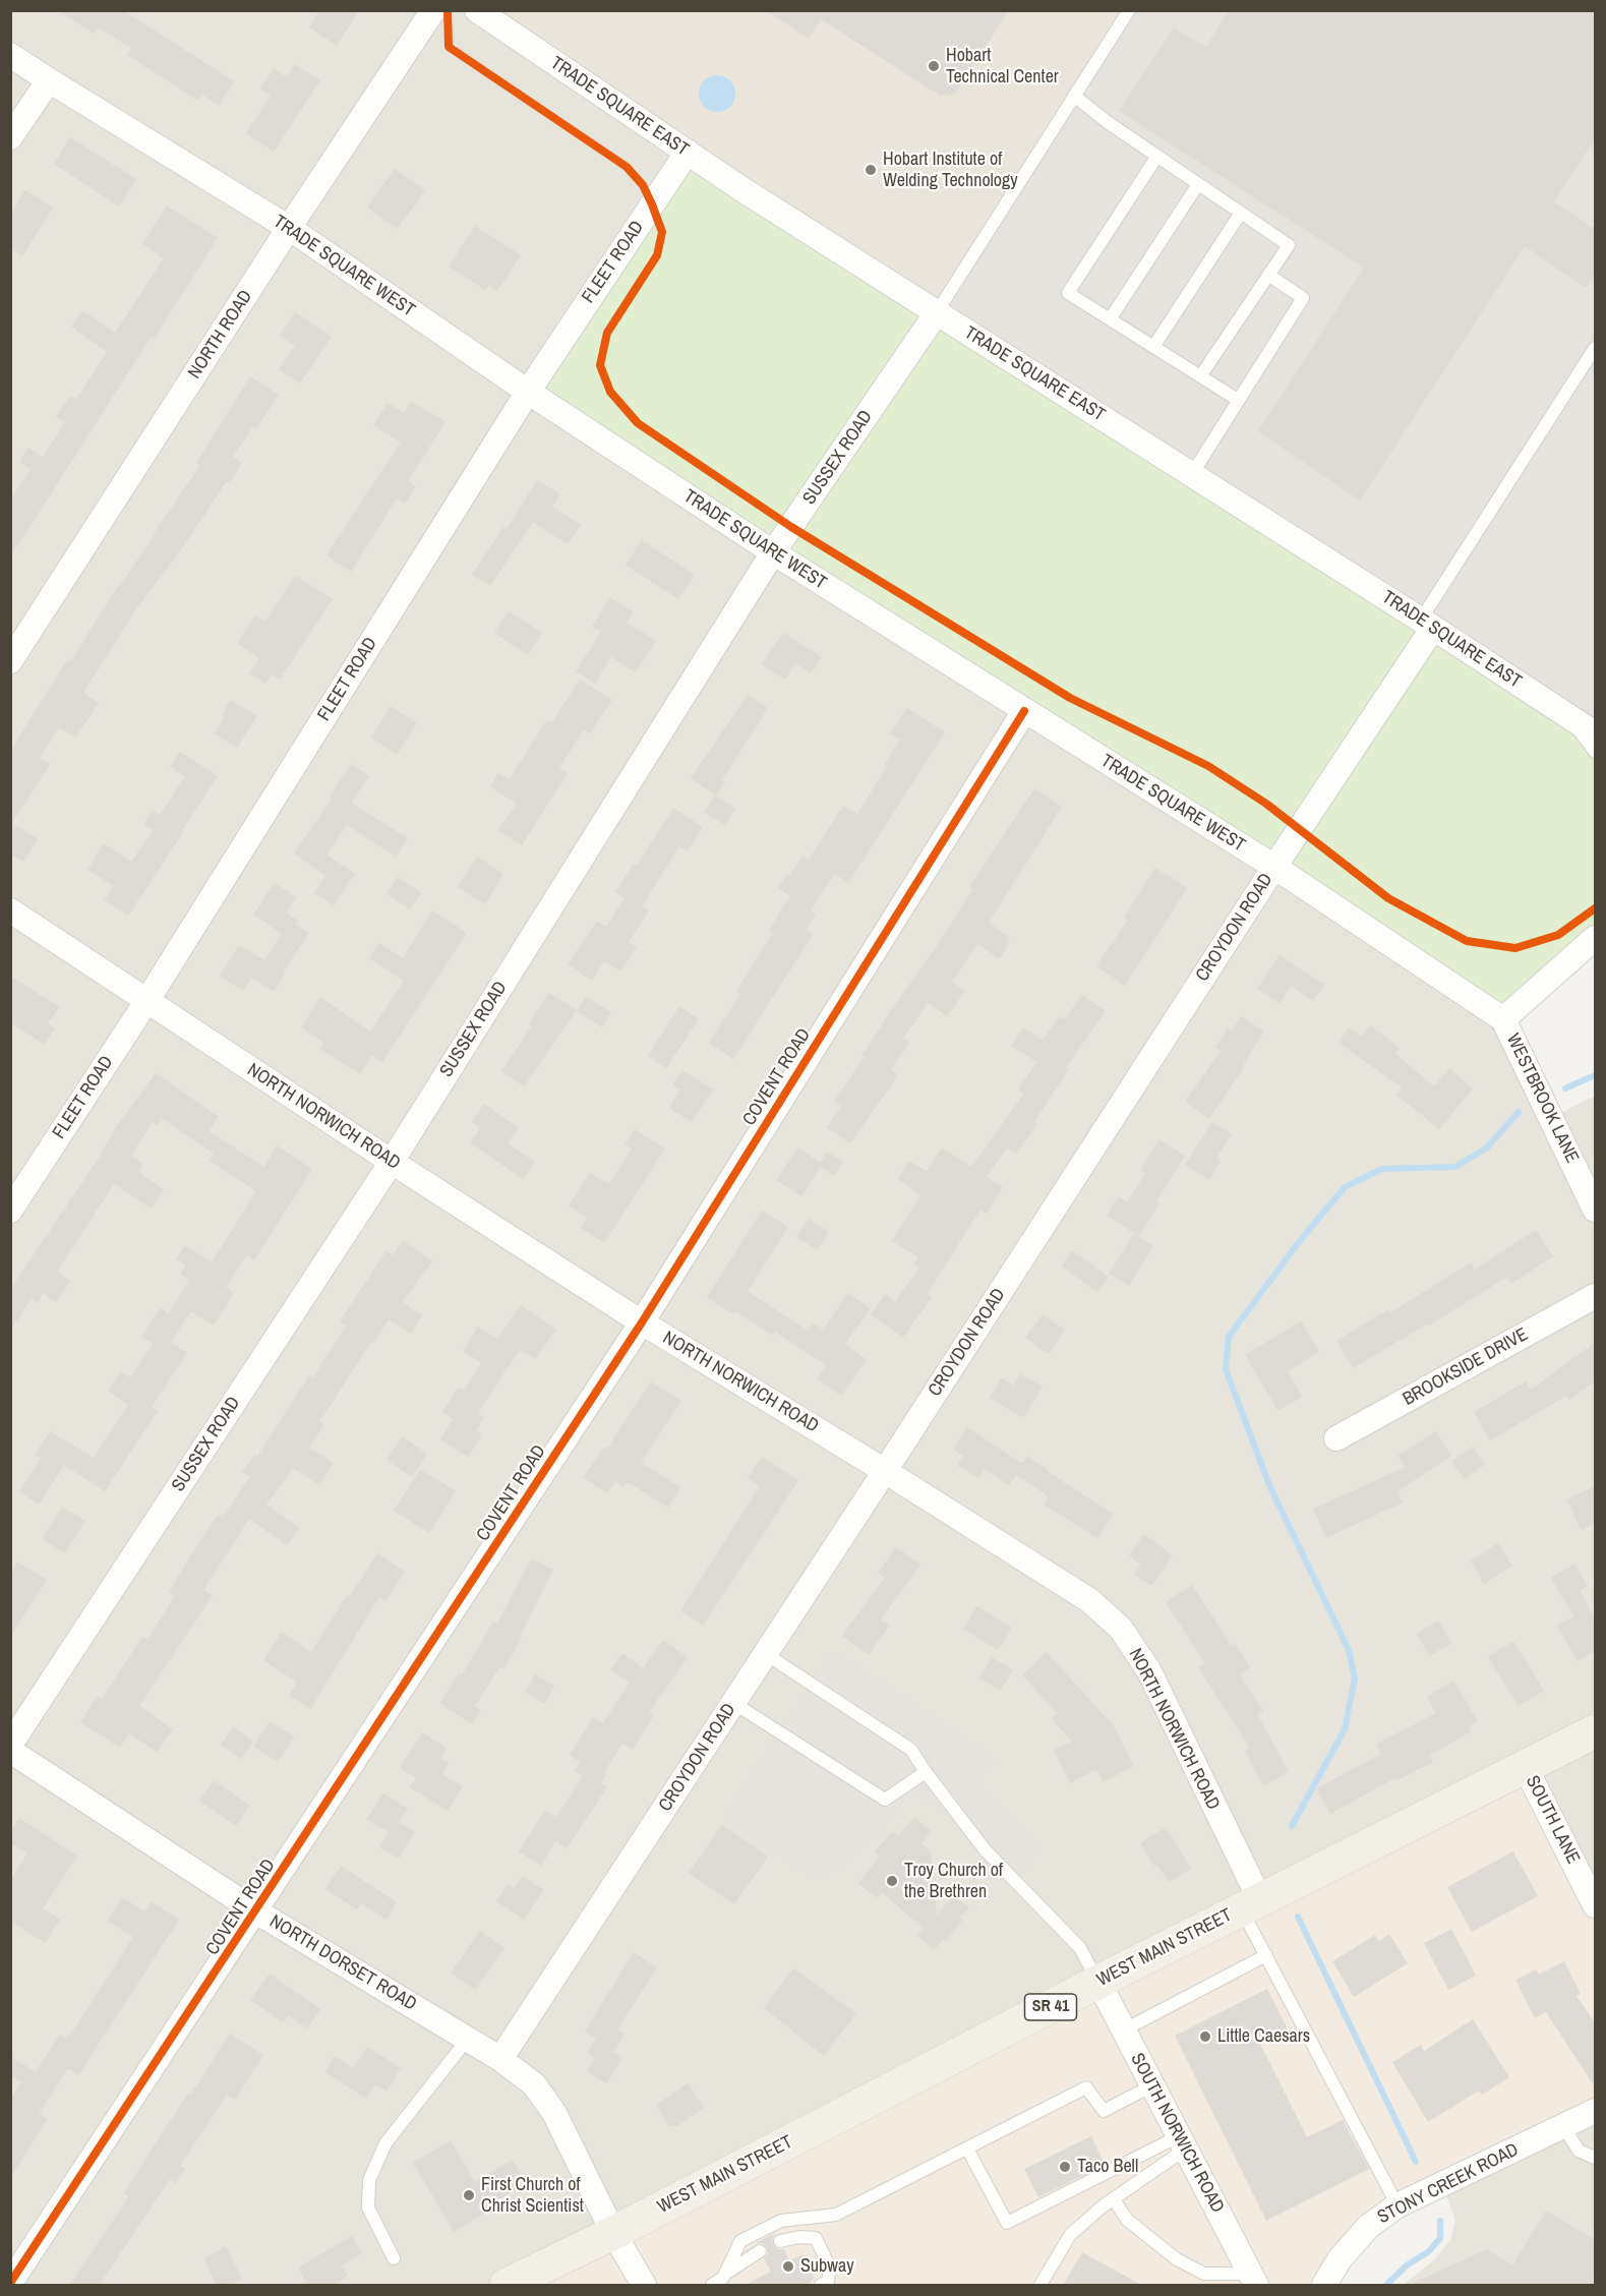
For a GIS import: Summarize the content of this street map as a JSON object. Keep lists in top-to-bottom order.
{
  "streets": {
    "main road": ["WEST MAIN STREET", "SR 41"],
    "street": [
      "TRADE SQUARE EAST",
      "FLEET ROAD",
      "TRADE SQUARE WEST",
      "NORTH ROAD",
      "SUSSEX ROAD",
      "CROYDON ROAD",
      "COVENT ROAD",
      "WESTBROOK LANE",
      "NORTH NORWICH ROAD",
      "BROOKSIDE DRIVE",
      "SOUTH LANE",
      "NORTH DORSET ROAD",
      "SOUTH NORWICH ROAD",
      "STONY CREEK ROAD"
    ]
  },
  "crossings": [
    ["TRADE SQUARE EAST", "FLEET ROAD"],
    ["TRADE SQUARE EAST", "SUSSEX ROAD"],
    ["TRADE SQUARE EAST", "CROYDON ROAD"],
    ["FLEET ROAD", "TRADE SQUARE WEST"],
    ["FLEET ROAD", "NORTH NORWICH ROAD"],
    ["TRADE SQUARE WEST", "NORTH ROAD"],
    ["TRADE SQUARE WEST", "SUSSEX ROAD"],
    ["TRADE SQUARE WEST", "CROYDON ROAD"],
    ["TRADE SQUARE WEST", "COVENT ROAD"],
    ["TRADE SQUARE WEST", "WESTBROOK LANE"],
    ["SUSSEX ROAD", "NORTH NORWICH ROAD"],
    ["CROYDON ROAD", "NORTH NORWICH ROAD"],
    ["CROYDON ROAD", "NORTH DORSET ROAD"],
    ["COVENT ROAD", "NORTH NORWICH ROAD"],
    ["COVENT ROAD", "NORTH DORSET ROAD"],
    ["NORTH NORWICH ROAD", "WEST MAIN STREET"],
    ["SOUTH LANE", "WEST MAIN STREET"],
    ["WEST MAIN STREET", "NORTH DORSET ROAD"],
    ["WEST MAIN STREET", "SOUTH NORWICH ROAD"]
  ],
  "places": [
    "Hobart Technical Center",
    "Hobart Institute of Welding Technology",
    "Troy Church of the Brethren",
    "Little Caesars",
    "Taco Bell",
    "First Church of Christ Scientist",
    "Subway"
  ]
}
